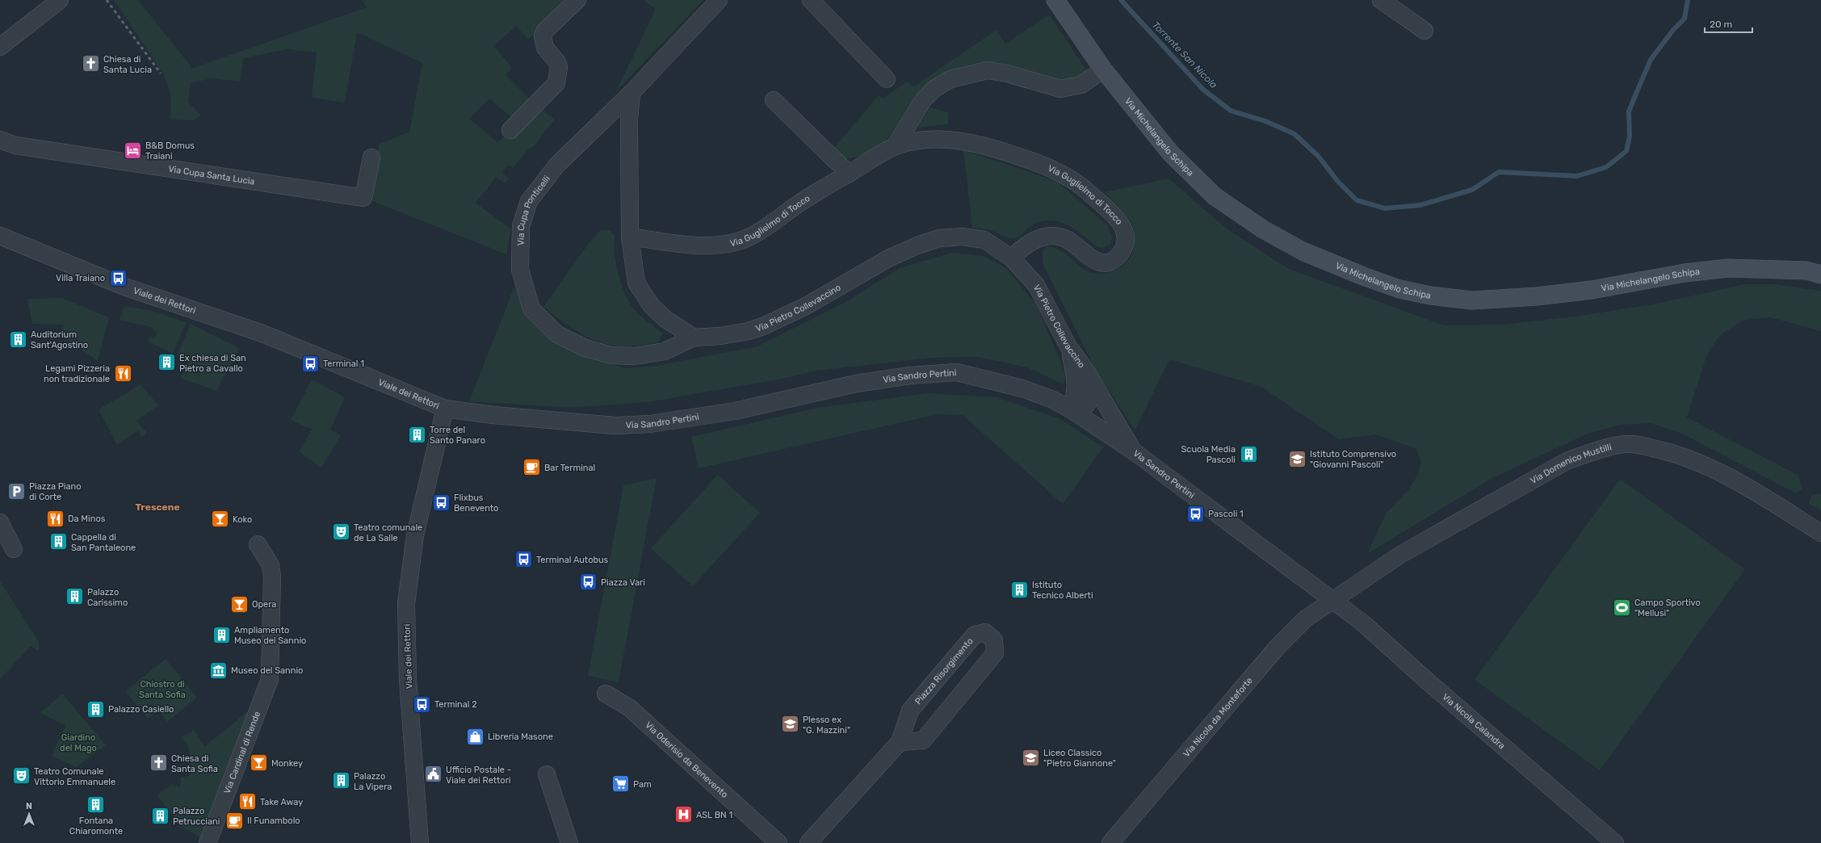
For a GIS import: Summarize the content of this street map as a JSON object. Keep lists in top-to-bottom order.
{
  "streets": {
    "main road": ["Via Michelangelo Schipa"],
    "street": [
      "Via Cupa Santa Lucia",
      "Via Guglielmo di Tocco",
      "Via Cupa Ponticelli",
      "Viale dei Rettori",
      "Via Pietro Collevaccino",
      "Via Sandro Pertini",
      "Via Domenico Mustilli",
      "Piazza Risorgimento",
      "Via Nicola da Monteforte",
      "Via Nicola Calandra",
      "Via Cardinal di Rende",
      "Via Oderisio da Benevento"
    ]
  },
  "crossings": [
    ["Via Michelangelo Schipa", "Via Guglielmo di Tocco"],
    ["Via Guglielmo di Tocco", "Via Pietro Collevaccino"],
    ["Via Cupa Ponticelli", "Via Pietro Collevaccino"],
    ["Viale dei Rettori", "Via Sandro Pertini"],
    ["Via Pietro Collevaccino", "Via Sandro Pertini"],
    ["Via Sandro Pertini", "Via Domenico Mustilli"],
    ["Via Sandro Pertini", "Via Nicola da Monteforte"],
    ["Via Sandro Pertini", "Via Nicola Calandra"],
    ["Via Domenico Mustilli", "Via Nicola da Monteforte"],
    ["Via Domenico Mustilli", "Via Nicola Calandra"],
    ["Via Nicola da Monteforte", "Via Nicola Calandra"]
  ],
  "districts": ["Trescene"],
  "water": ["Torrente San Nicola"],
  "parks": ["Chiostro di Santa Sofia", "Giardino del Mago"],
  "places": {
    "church": ["Chiesa di Santa Lucia", "Chiesa di Santa Sofia"],
    "hotel": ["B&B Domus Traiani"],
    "bus stop": [
      "Villa Traiano",
      "Terminal 1",
      "Flixbus Benevento",
      "Pascoli 1",
      "Terminal Autobus",
      "Piazza Vari",
      "Terminal 2"
    ],
    "building": [
      "Auditorium Sant'Agostino",
      "Ex chiesa di San Pietro a Cavallo",
      "Torre del Santo Panaro",
      "Scuola Media Pascoli",
      "Cappella di San Pantaleone",
      "Istituto Tecnico Alberti",
      "Palazzo Carissimo",
      "Ampliamento Museo del Sannio",
      "Palazzo Casiello",
      "Palazzo La Vipera",
      "Fontana Chiaromonte",
      "Palazzo Petrucciani"
    ],
    "restaurant": ["Legami Pizzeria non tradizionale", "Da Minos", "Take Away"],
    "school or university": ["Istituto Comprensivo \"Giovanni Pascoli\"", "Plesso ex \"G. Mazzini\"", "Liceo Classico \"Pietro Giannone\""],
    "cafe": ["Bar Terminal", "Il Funambolo"],
    "parking": ["Piazza Piano di Corte"],
    "bar": ["Koko", "Opera", "Monkey"],
    "theatre": ["Teatro comunale de La Salle", "Teatro Comunale Vittorio Emmanuele"],
    "sports": ["Campo Sportivo \"Mellusi\""],
    "museum": ["Museo del Sannio"],
    "shop": ["Libreria Masone"],
    "public building": ["Ufficio Postale - Viale dei Rettori"],
    "supermarket": ["Pam"],
    "hospital": ["ASL BN 1"]
  },
  "scale_bar": "20 m",
  "north": "top"
}
